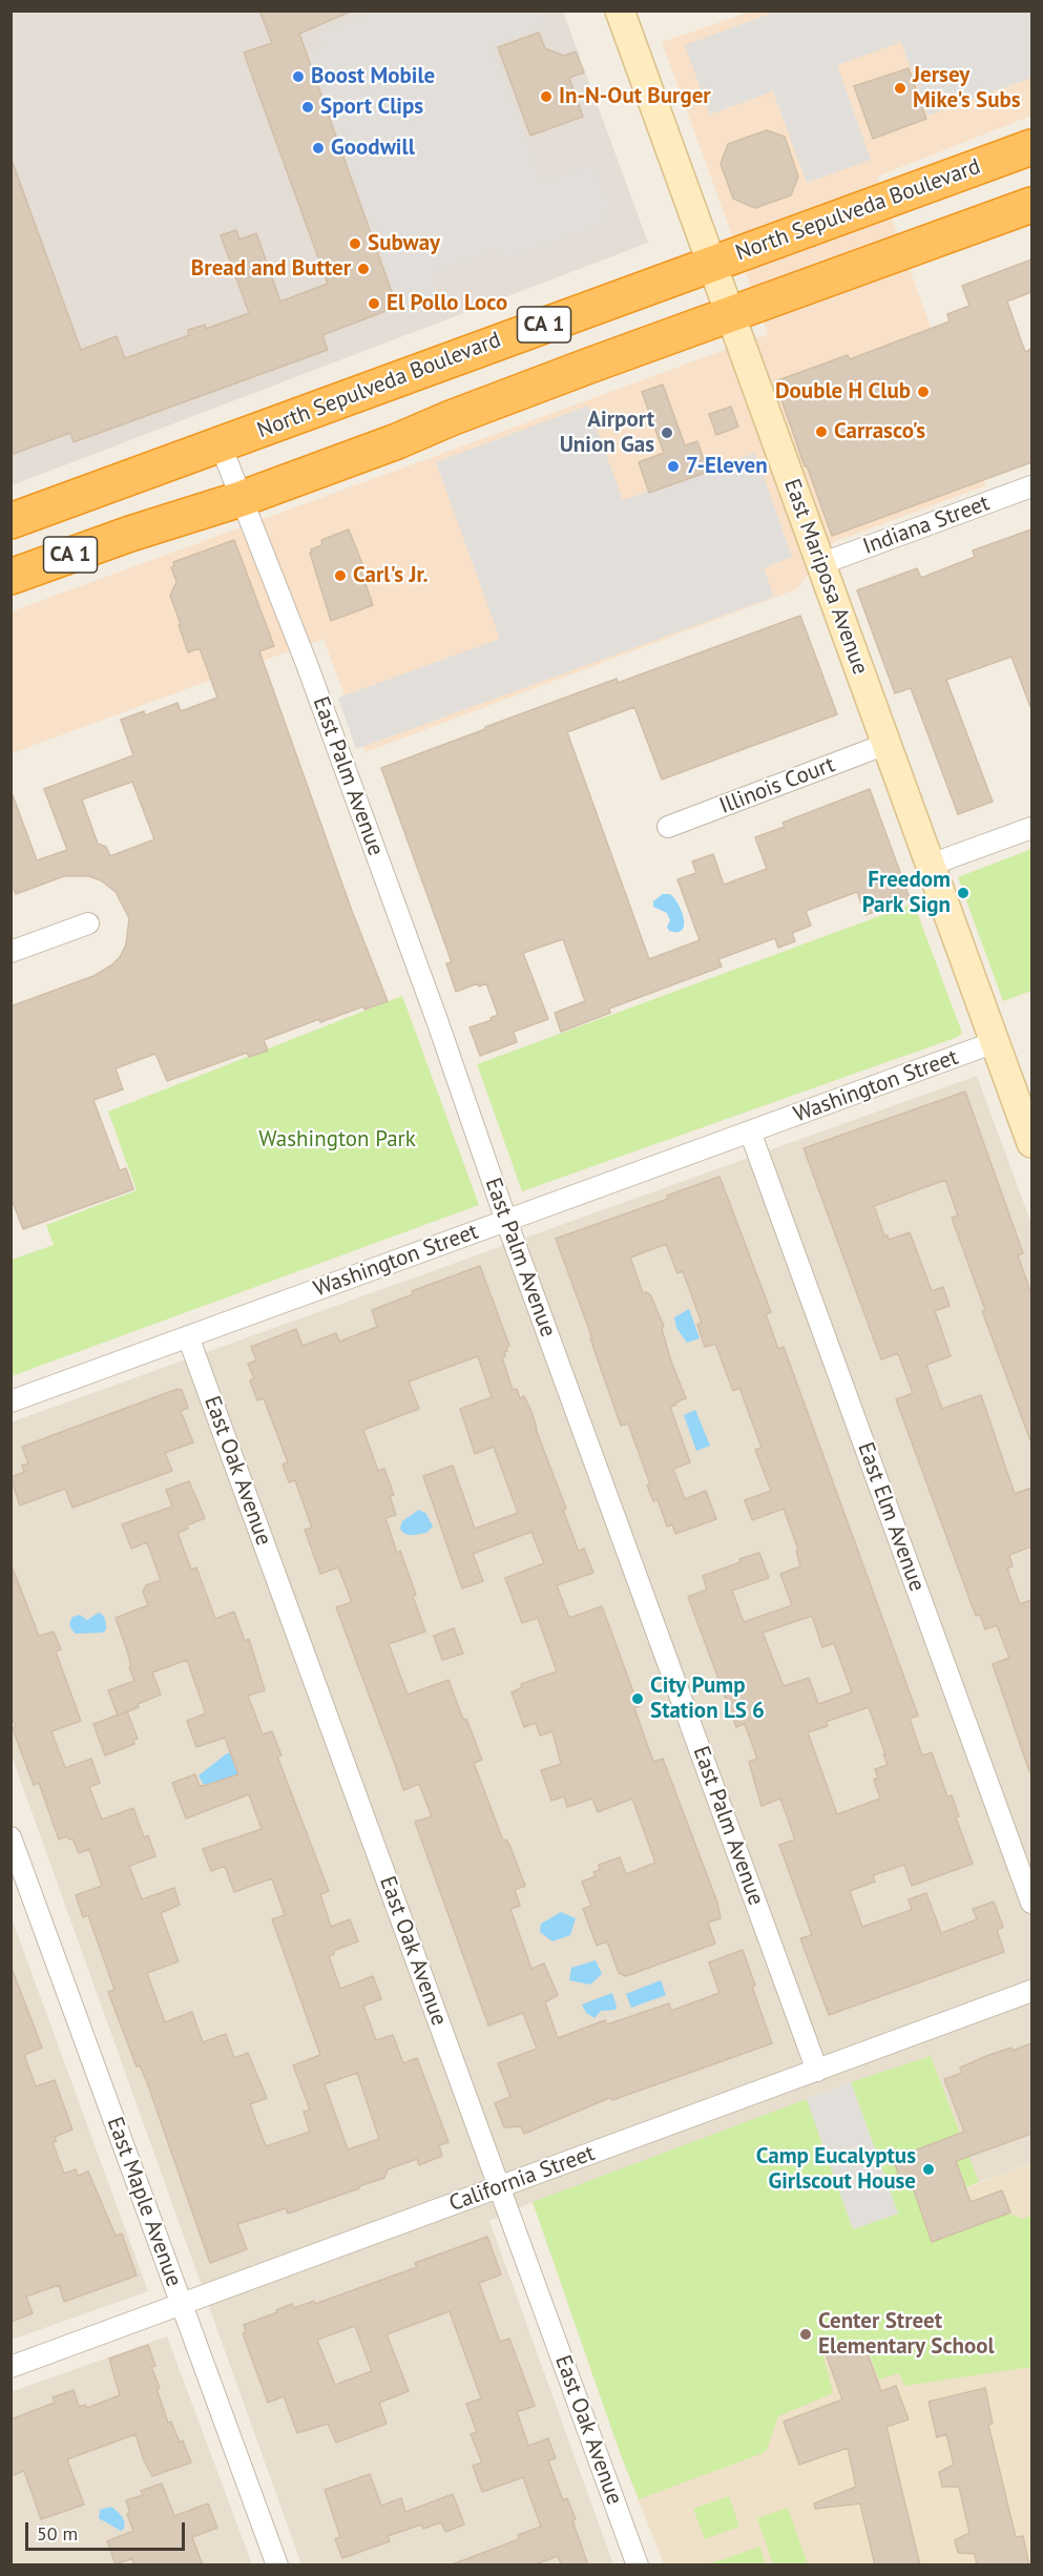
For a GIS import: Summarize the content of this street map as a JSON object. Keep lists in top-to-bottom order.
{
  "streets": {
    "highway": ["North Sepulveda Boulevard", "CA 1"],
    "street": [
      "Indiana Street",
      "East Mariposa Avenue",
      "East Palm Avenue",
      "Illinois Court",
      "Washington Street",
      "East Oak Avenue",
      "East Elm Avenue",
      "California Street",
      "East Maple Avenue"
    ]
  },
  "crossings": [
    ["North Sepulveda Boulevard", "East Mariposa Avenue"],
    ["North Sepulveda Boulevard", "East Palm Avenue"],
    ["CA 1", "East Mariposa Avenue"],
    ["CA 1", "East Palm Avenue"],
    ["Indiana Street", "East Mariposa Avenue"],
    ["East Mariposa Avenue", "Illinois Court"],
    ["East Mariposa Avenue", "Washington Street"],
    ["East Palm Avenue", "Washington Street"],
    ["East Palm Avenue", "California Street"],
    ["Washington Street", "East Oak Avenue"],
    ["Washington Street", "East Elm Avenue"],
    ["East Oak Avenue", "California Street"],
    ["California Street", "East Maple Avenue"]
  ],
  "parks": ["Washington Park"],
  "places": [
    "Boost Mobile",
    "Jersey Mike's Subs",
    "In-N-Out Burger",
    "Sport Clips",
    "Goodwill",
    "Subway",
    "Bread and Butter",
    "El Pollo Loco",
    "Double H Club",
    "Carrasco's",
    "Airport Union Gas",
    "7-Eleven",
    "Carl's Jr.",
    "Freedom Park Sign",
    "City Pump Station LS 6",
    "Camp Eucalyptus Girlscout House",
    "Center Street Elementary School"
  ],
  "scale_bar": "50 m"
}
